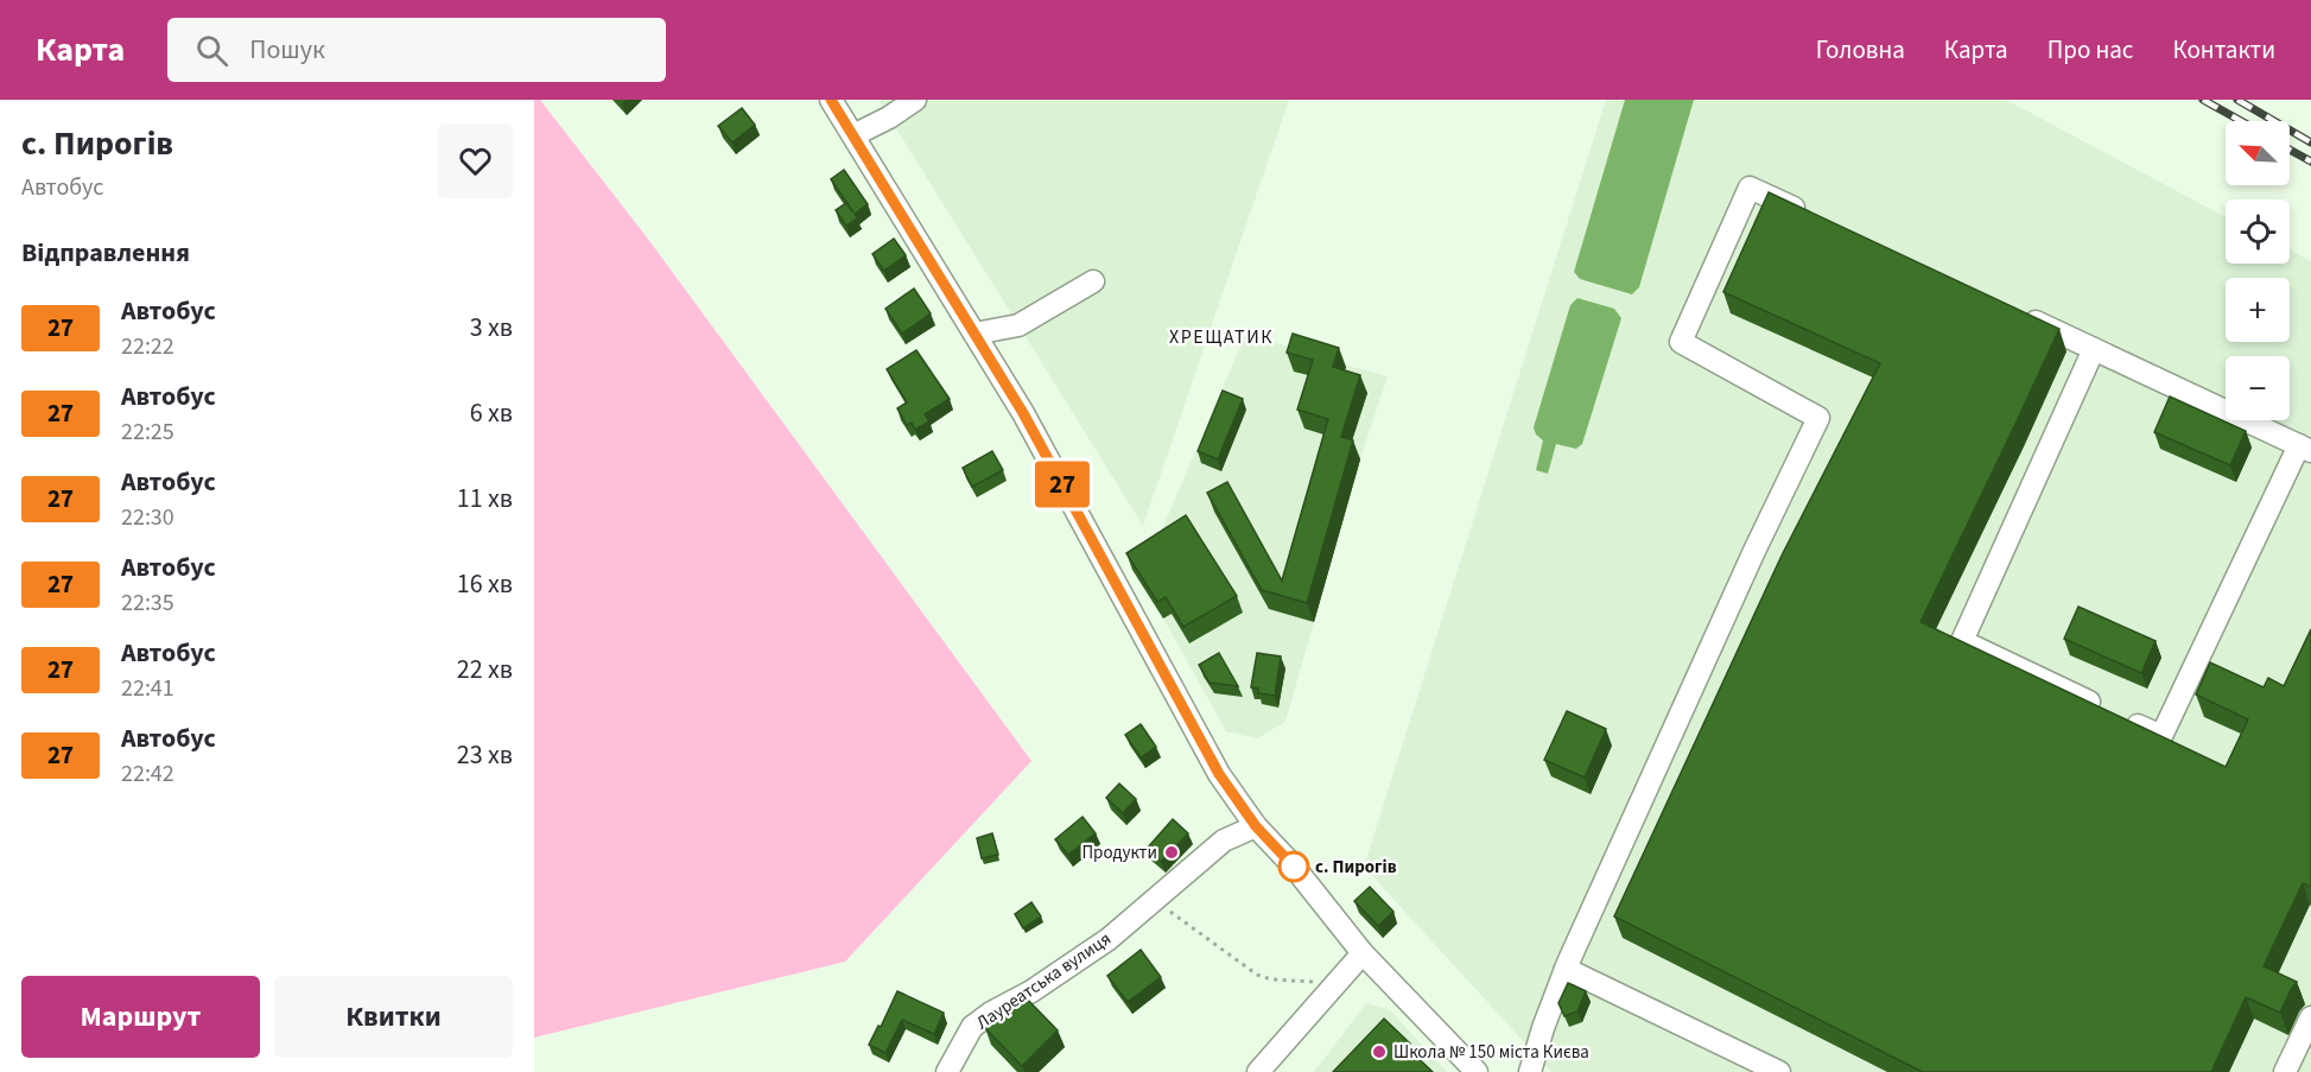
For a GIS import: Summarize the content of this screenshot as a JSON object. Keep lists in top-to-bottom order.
{
  "streets": {
    "street": ["Лауреатська вулиця"]
  },
  "districts": ["ХРЕЩАТИК"],
  "places": ["Продукти", "с. Пирогів", "Школа № 150 міста Києва"],
  "lines": ["bus line 27"],
  "north": "top left",
  "page": {
    "header": "Карта",
    "search": "Пошук",
    "nav": [
      "Головна",
      "Карта",
      "Про нас",
      "Контакти"
    ],
    "heading": [
      ["с. Пирогів", "Автобус"],
      "Відправлення"
    ],
    "on_map": "27",
    "map_buttons": ["+", "−"],
    "list": [
      {
        "mark": "27",
        "name": "Автобус",
        "note": "22:22",
        "value": "3 хв"
      },
      {
        "mark": "27",
        "name": "Автобус",
        "note": "22:25",
        "value": "6 хв"
      },
      {
        "mark": "27",
        "name": "Автобус",
        "note": "22:30",
        "value": "11 хв"
      },
      {
        "mark": "27",
        "name": "Автобус",
        "note": "22:35",
        "value": "16 хв"
      },
      {
        "mark": "27",
        "name": "Автобус",
        "note": "22:41",
        "value": "22 хв"
      },
      {
        "mark": "27",
        "name": "Автобус",
        "note": "22:42",
        "value": "23 хв"
      }
    ],
    "buttons": ["Маршрут", "Квитки"]
  }
}
